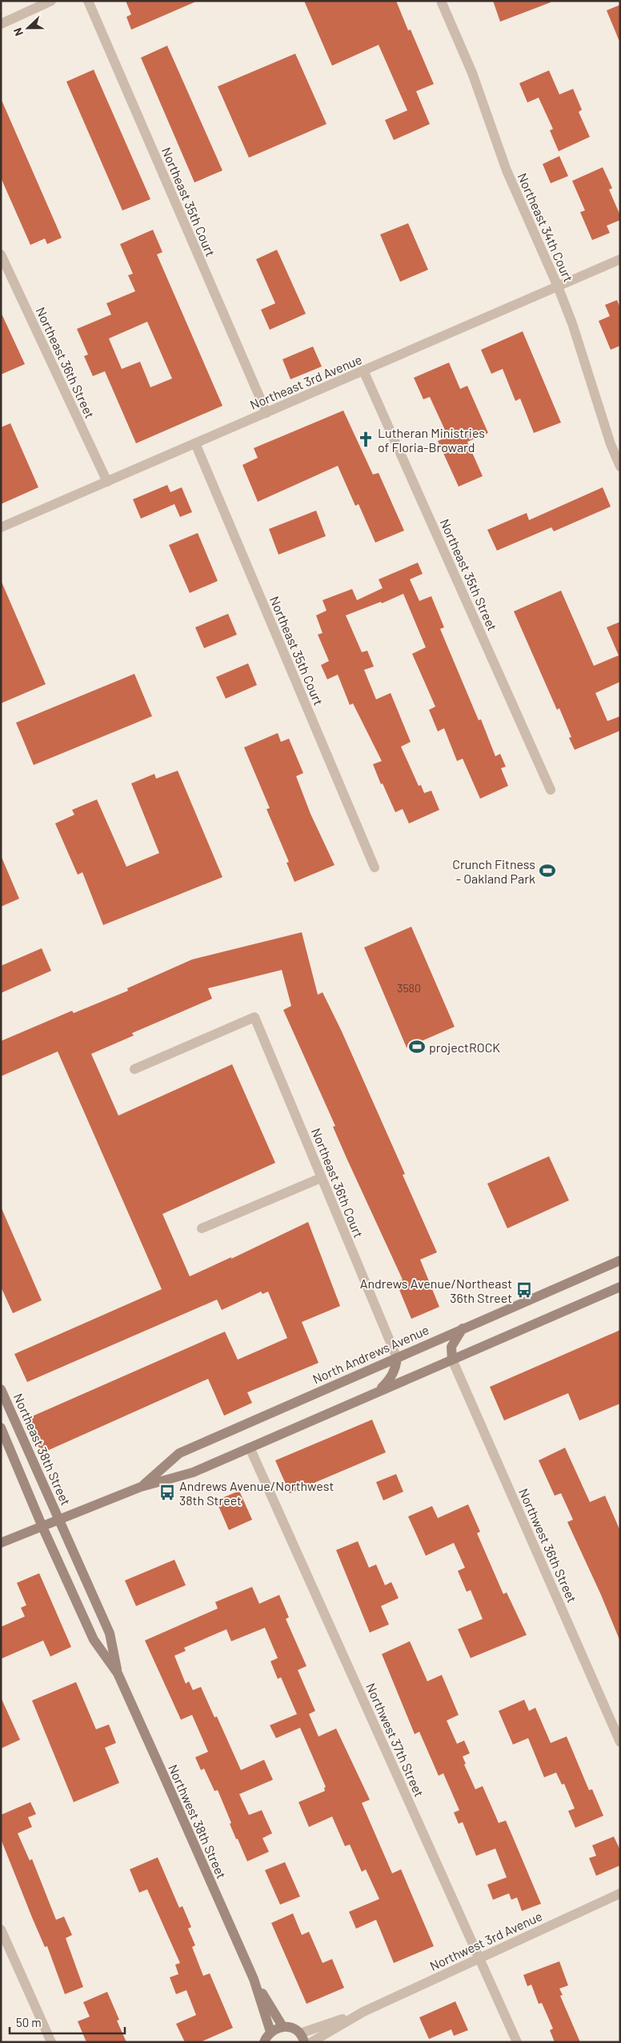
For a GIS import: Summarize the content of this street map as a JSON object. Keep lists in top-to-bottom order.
{
  "streets": {
    "main road": ["North Andrews Avenue", "Northeast 38th Street", "Northwest 38th Street"],
    "street": [
      "Northeast 35th Court",
      "Northeast 34th Court",
      "Northeast 36th Street",
      "Northeast 3rd Avenue",
      "Northeast 35th Street",
      "Northeast 36th Court",
      "Northwest 36th Street",
      "Northwest 37th Street",
      "Northwest 3rd Avenue"
    ]
  },
  "crossings": [
    ["Northeast 35th Court", "Northeast 3rd Avenue"],
    ["Northeast 34th Court", "Northeast 3rd Avenue"],
    ["Northeast 36th Street", "Northeast 3rd Avenue"],
    ["Northeast 3rd Avenue", "Northeast 35th Street"],
    ["Northeast 36th Court", "North Andrews Avenue"],
    ["North Andrews Avenue", "Northeast 38th Street"],
    ["North Andrews Avenue", "Northwest 36th Street"],
    ["North Andrews Avenue", "Northwest 37th Street"],
    ["North Andrews Avenue", "Northwest 38th Street"],
    ["Northeast 38th Street", "Northwest 38th Street"],
    ["Northwest 37th Street", "Northwest 3rd Avenue"]
  ],
  "places": {
    "church": ["Lutheran Ministries of Floria-Broward"],
    "sports": ["Crunch Fitness - Oakland Park", "projectROCK"],
    "bus stop": ["Andrews Avenue/Northeast 36th Street", "Andrews Avenue/Northwest 38th Street"]
  },
  "house_numbers": ["3580"],
  "scale_bar": "50 m",
  "north": "left"
}
